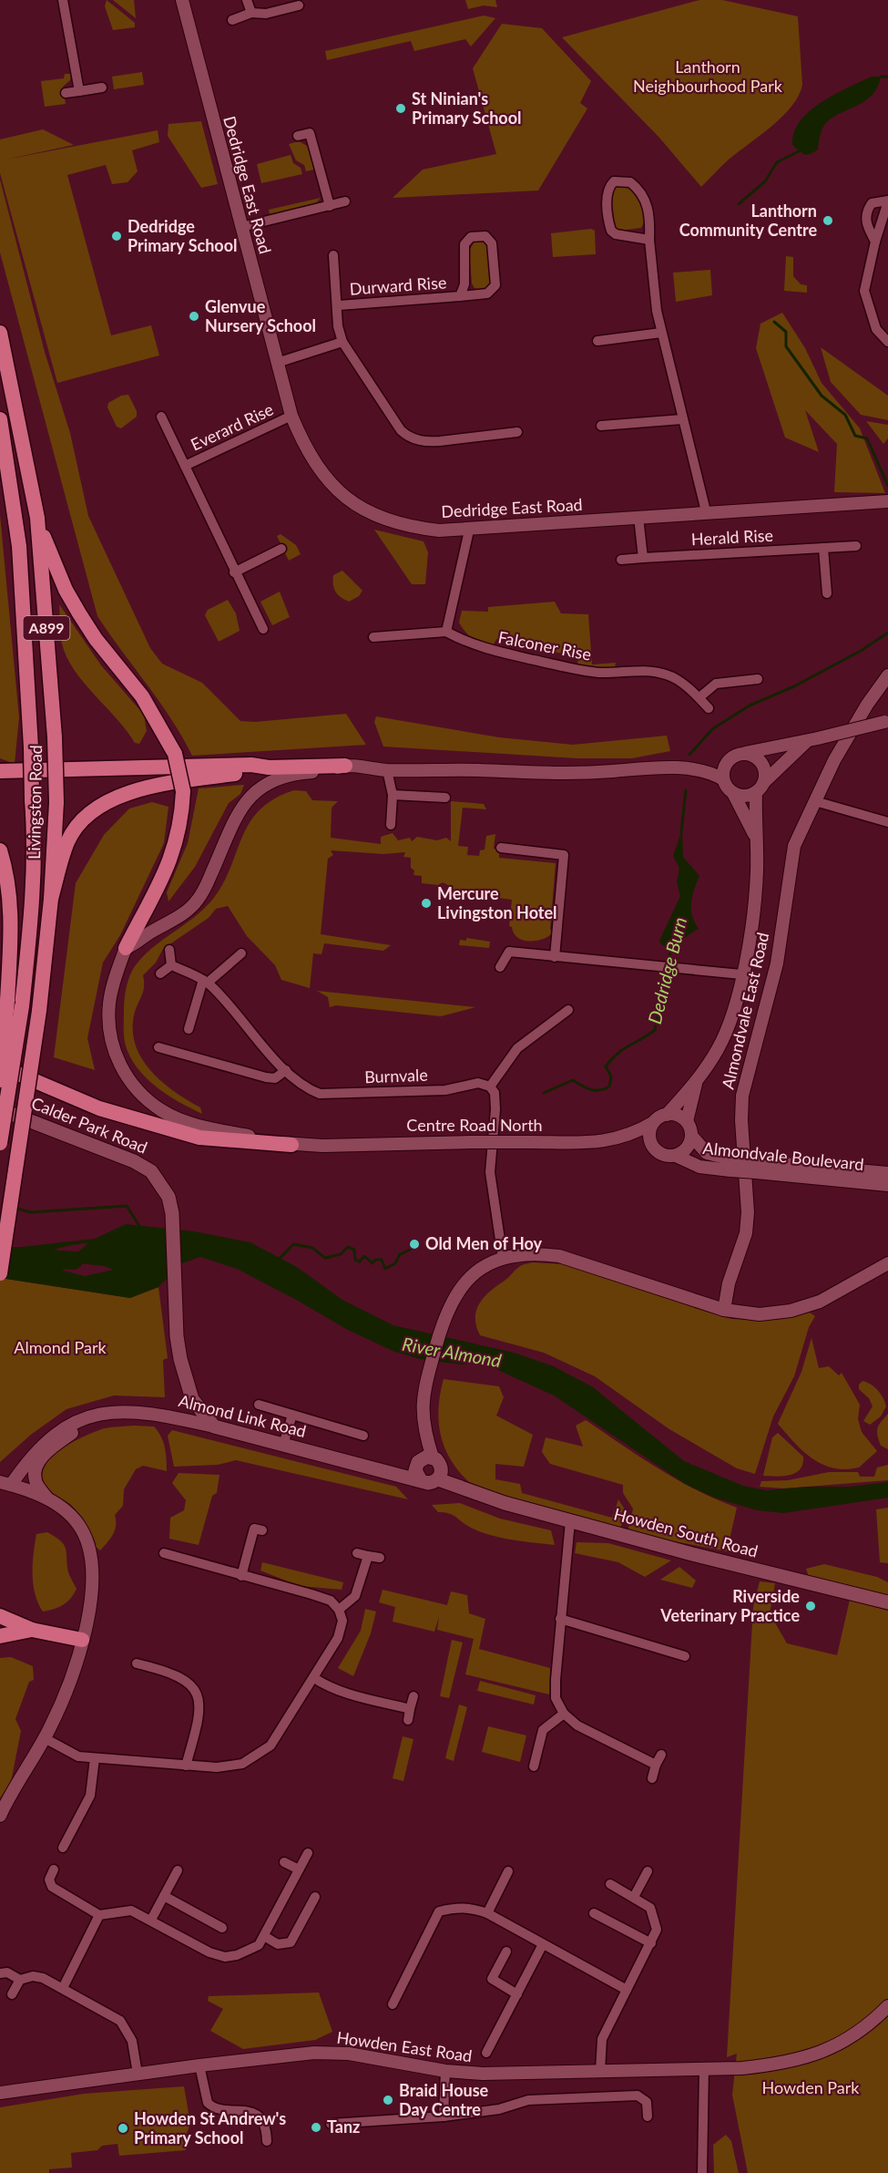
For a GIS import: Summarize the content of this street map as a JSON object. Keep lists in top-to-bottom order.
{
  "streets": {
    "main road": [
      "A899",
      "Livingston Road",
      "Calder Park Road",
      "Almond Link Road",
      "Howden South Road"
    ],
    "street": [
      "Dedridge East Road",
      "Durward Rise",
      "Everard Rise",
      "Herald Rise",
      "Falconer Rise",
      "Almondvale East Road",
      "Burnvale",
      "Centre Road North",
      "Almondvale Boulevard",
      "Howden East Road"
    ]
  },
  "crossings": [
    ["Dedridge East Road", "Everard Rise"],
    ["Calder Park Road", "Almond Link Road"],
    ["Centre Road North", "Almondvale Boulevard"],
    ["Almond Link Road", "Howden South Road"]
  ],
  "water": ["Dedridge Burn", "River Almond"],
  "parks": ["Lanthorn Neighbourhood Park", "Almond Park", "Howden Park"],
  "places": [
    "St Ninian's Primary School",
    "Lanthorn Community Centre",
    "Dedridge Primary School",
    "Glenvue Nursery School",
    "Mercure Livingston Hotel",
    "Old Men of Hoy",
    "Riverside Veterinary Practice",
    "Braid House Day Centre",
    "Tanz",
    "Howden St Andrew's Primary School"
  ]
}
